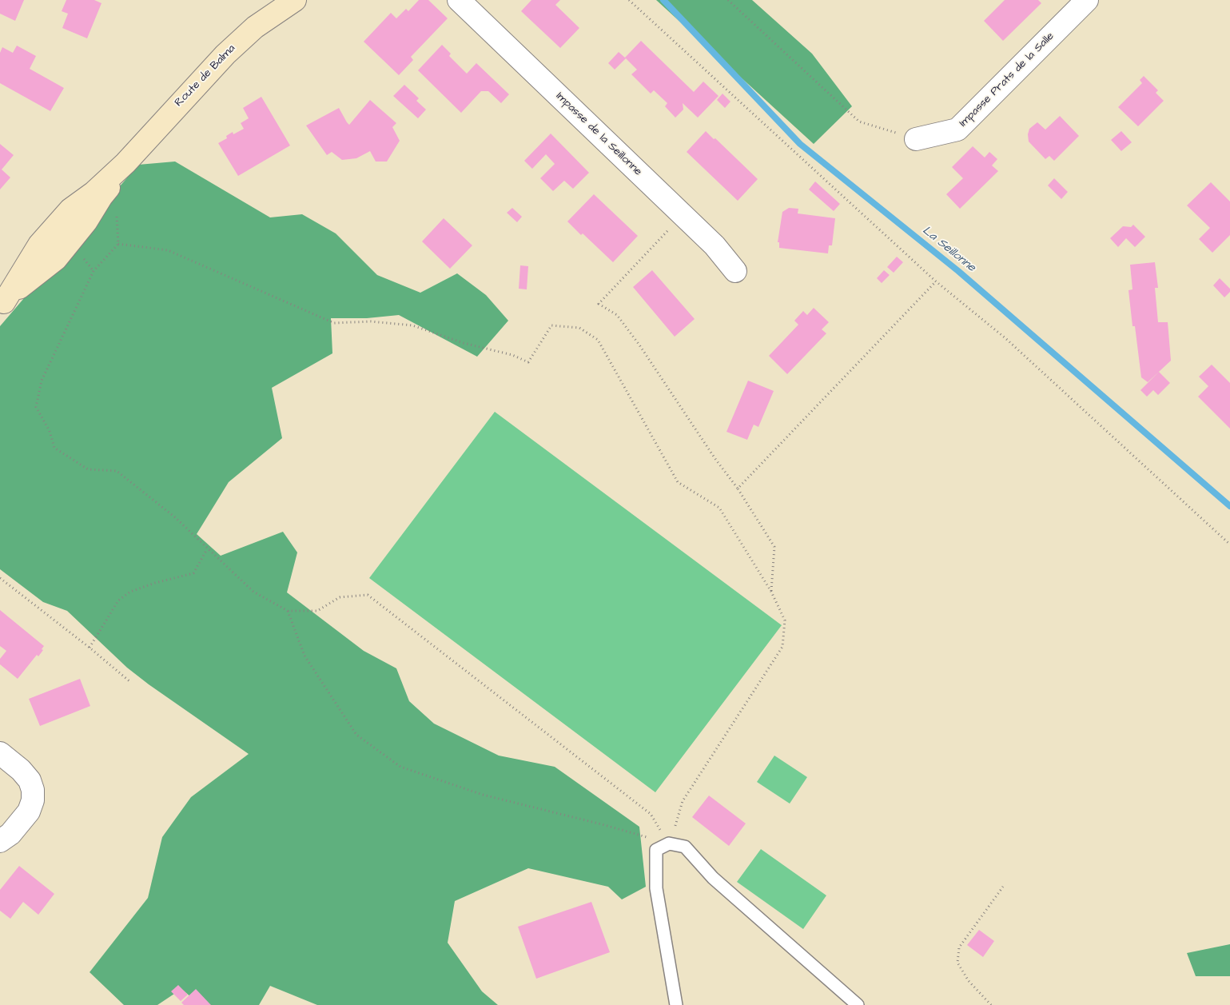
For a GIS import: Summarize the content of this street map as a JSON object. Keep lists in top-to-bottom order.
{
  "streets": {
    "street": ["Route de Balma", "Impasse Prats de la Salle", "Impasse de la Seillonne"]
  },
  "water": ["La Seillonne"]
}
